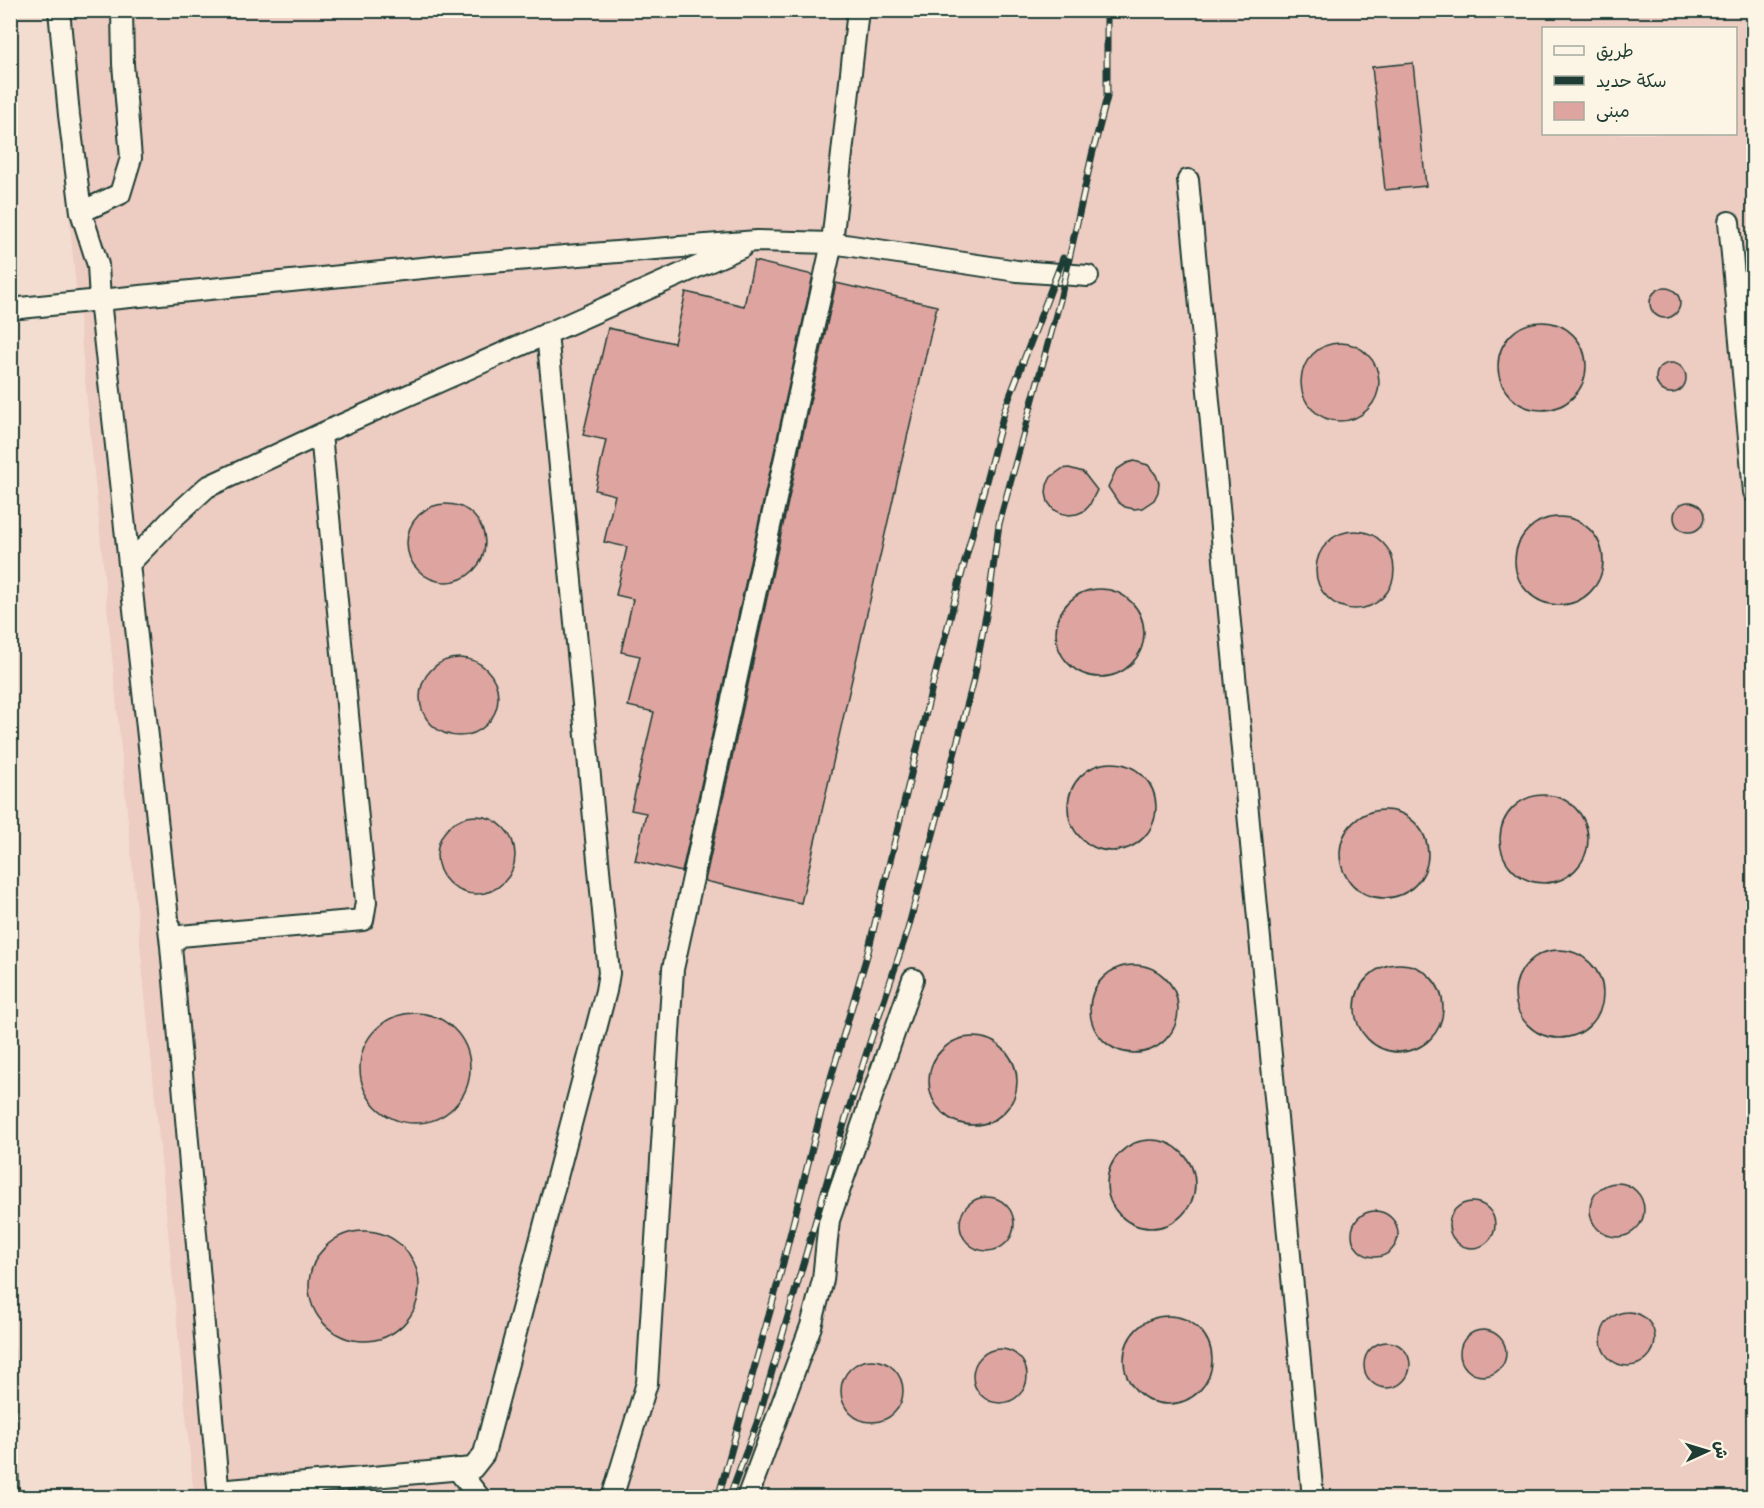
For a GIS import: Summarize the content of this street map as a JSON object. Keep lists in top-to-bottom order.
{
  "legend": ["طريق", "سكة حديد", "مبنى"],
  "north": "right"
}
